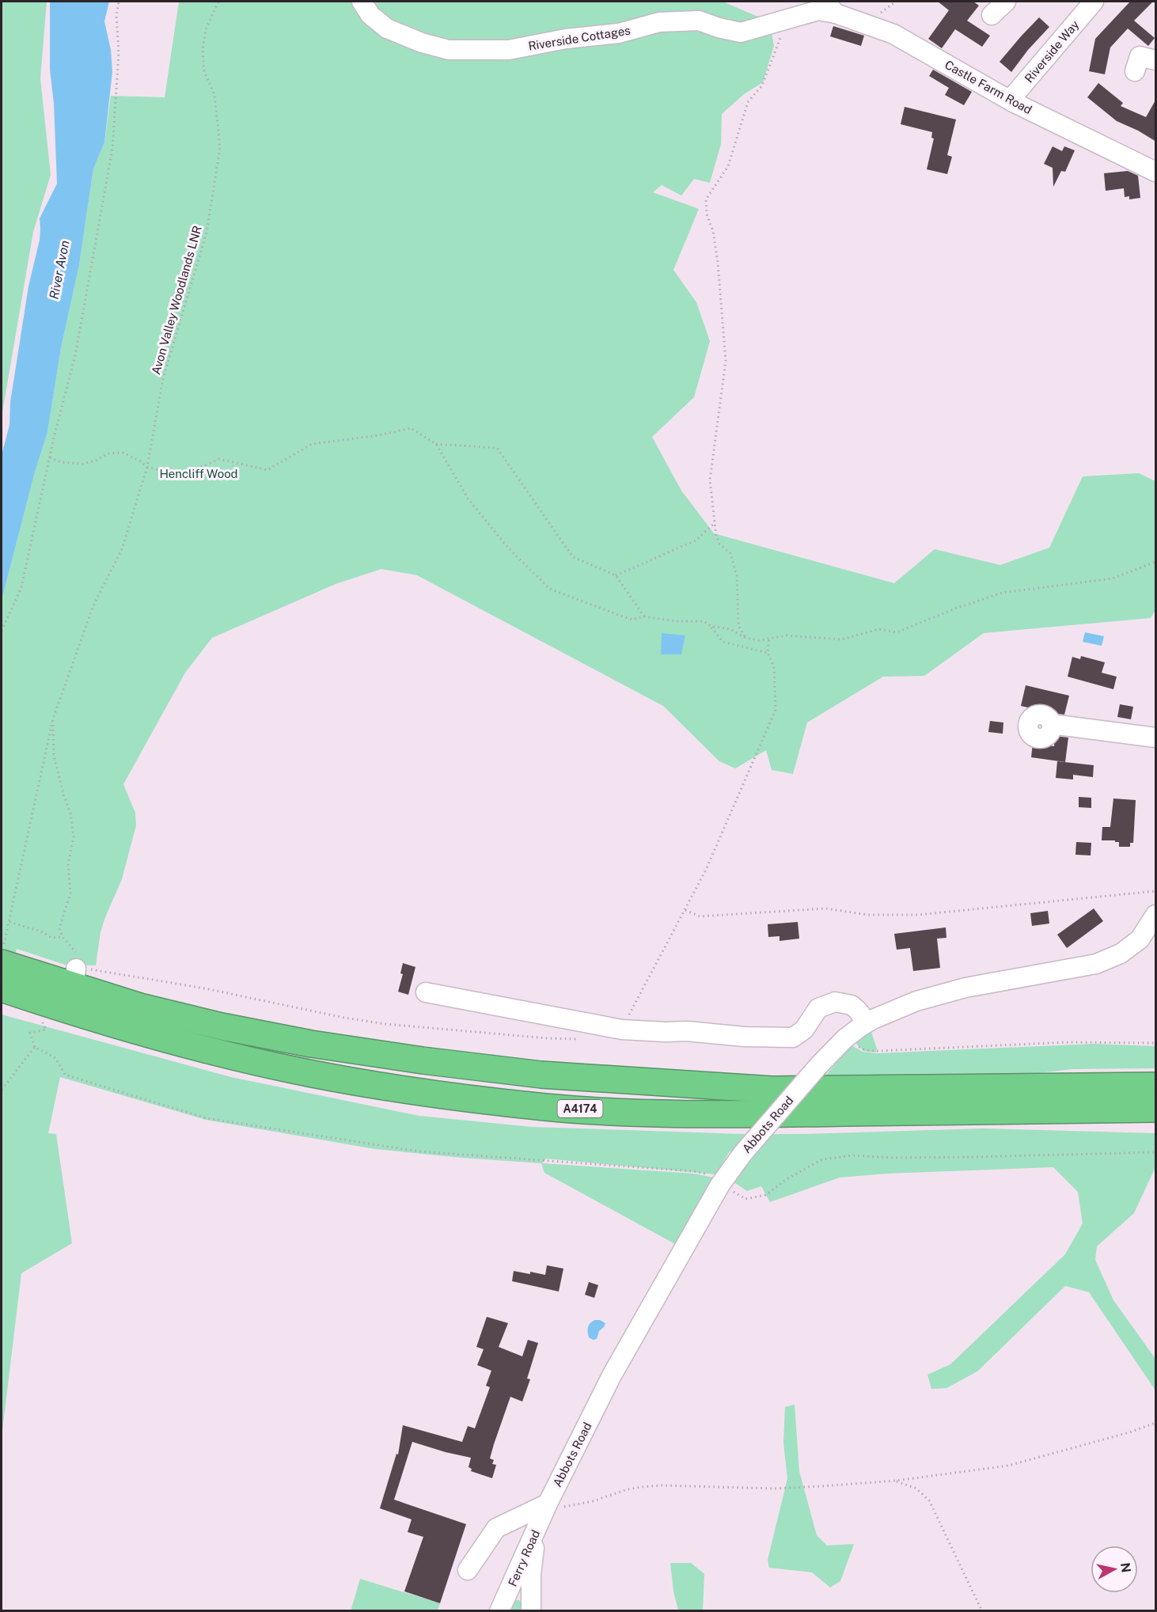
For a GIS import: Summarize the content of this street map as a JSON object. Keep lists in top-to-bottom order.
{
  "streets": {
    "highway": ["A4174"],
    "street": [
      "Riverside Cottages",
      "Riverside Way",
      "Castle Farm Road",
      "Abbots Road",
      "Ferry Road"
    ],
    "path": ["Avon Valley Woodlands LNR"]
  },
  "crossings": [
    ["Riverside Cottages", "Castle Farm Road"],
    ["Riverside Way", "Castle Farm Road"],
    ["Abbots Road", "Ferry Road"]
  ],
  "water": ["River Avon"],
  "parks": ["Hencliff Wood"],
  "north": "right"
}
